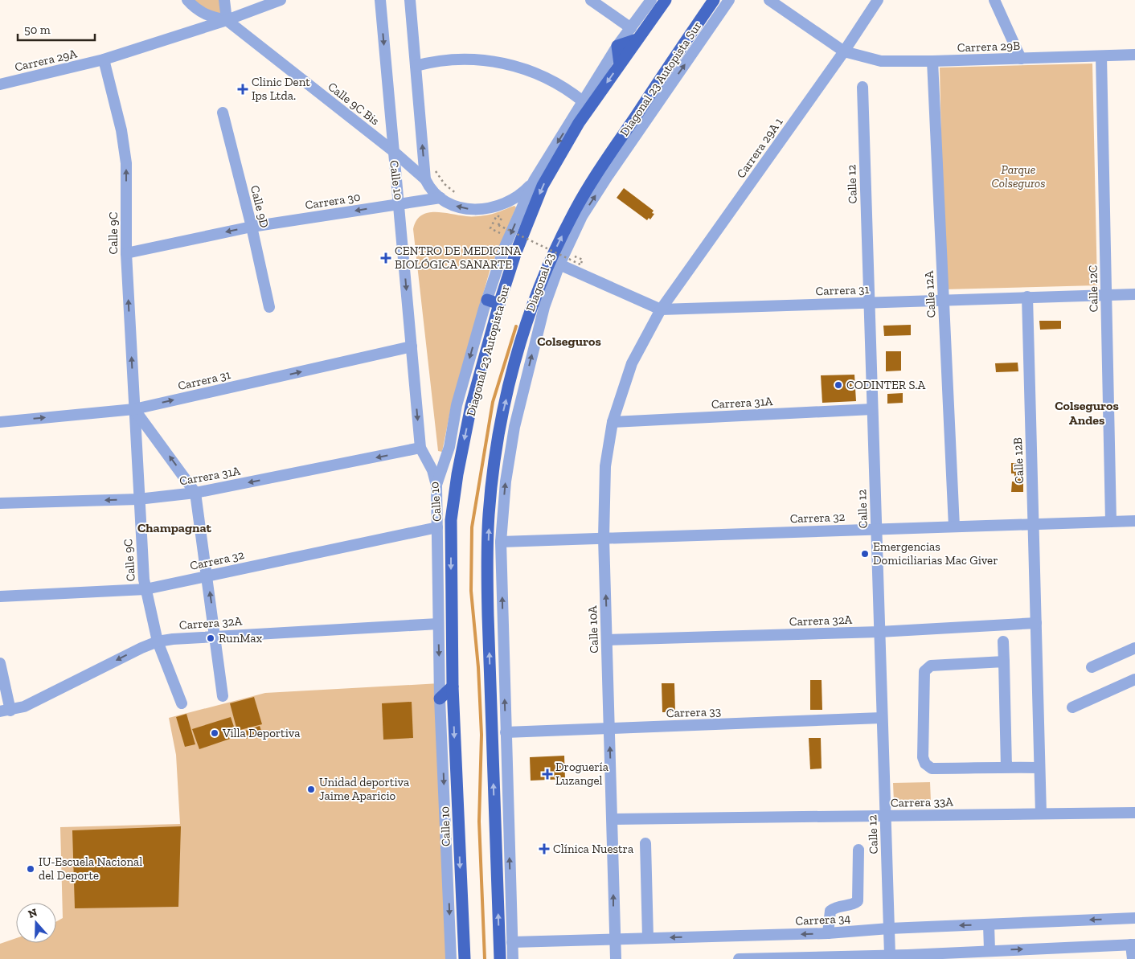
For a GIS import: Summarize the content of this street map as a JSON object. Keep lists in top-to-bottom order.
{
  "streets": {
    "main road": ["Diagonal 23 Autopista Sur", "Calle 10"],
    "street": [
      "Carrera 29B",
      "Carrera 29A",
      "Calle 9C Bis",
      "Carrera 29A 1",
      "Calle 12",
      "Carrera 30",
      "Calle 9D",
      "Calle 9C",
      "Diagonal 23",
      "Calle 12C",
      "Carrera 31",
      "Calle 12A",
      "Carrera 31A",
      "Calle 12B",
      "Carrera 32",
      "Carrera 32A",
      "Calle 10A",
      "Carrera 33",
      "Carrera 33A",
      "Carrera 34"
    ]
  },
  "crossings": [
    ["Carrera 29B", "Carrera 29A 1"],
    ["Carrera 29B", "Calle 12C"],
    ["Carrera 29B", "Calle 12A"],
    ["Carrera 29A", "Calle 9C Bis"],
    ["Carrera 29A", "Calle 9C"],
    ["Diagonal 23 Autopista Sur", "Calle 10"],
    ["Calle 9C Bis", "Calle 10"],
    ["Carrera 29A 1", "Carrera 31"],
    ["Carrera 29A 1", "Calle 10A"],
    ["Calle 10", "Carrera 30"],
    ["Calle 10", "Carrera 31"],
    ["Calle 10", "Carrera 31A"],
    ["Calle 10", "Carrera 32"],
    ["Calle 10", "Carrera 32A"],
    ["Calle 12", "Carrera 31"],
    ["Calle 12", "Carrera 31A"],
    ["Calle 12", "Carrera 32"],
    ["Calle 12", "Carrera 32A"],
    ["Calle 12", "Carrera 33"],
    ["Calle 12", "Carrera 33A"],
    ["Calle 12", "Carrera 34"],
    ["Carrera 30", "Calle 9D"],
    ["Carrera 30", "Calle 9C"],
    ["Calle 9C", "Carrera 31"],
    ["Calle 9C", "Carrera 31A"],
    ["Calle 9C", "Carrera 32"],
    ["Calle 9C", "Carrera 32A"],
    ["Diagonal 23", "Carrera 31"],
    ["Diagonal 23", "Carrera 32"],
    ["Diagonal 23", "Carrera 33"],
    ["Calle 12C", "Carrera 31"],
    ["Calle 12C", "Carrera 32"],
    ["Carrera 31", "Calle 12A"],
    ["Carrera 31", "Calle 12B"],
    ["Carrera 31", "Calle 10A"],
    ["Calle 12A", "Carrera 32"],
    ["Carrera 31A", "Calle 10A"],
    ["Calle 12B", "Carrera 32"],
    ["Calle 12B", "Carrera 32A"],
    ["Calle 12B", "Carrera 33A"],
    ["Carrera 32", "Calle 10A"],
    ["Carrera 32A", "Calle 10A"],
    ["Calle 10A", "Carrera 33"],
    ["Calle 10A", "Carrera 33A"],
    ["Calle 10A", "Carrera 34"]
  ],
  "one_way": [
    "Carrera 30",
    "Calle 9C",
    "Carrera 31",
    "Carrera 31A"
  ],
  "districts": ["Colseguros", "Colseguros Andes", "Champagnat"],
  "parks": ["Parque Colseguros"],
  "places": {
    "health": [
      "Clinic Dent Ips Ltda.",
      "CENTRO DE MEDICINA BIOLÓGICA SANARTE",
      "Droguería Luzangel",
      "Clínica Nuestra"
    ],
    "other": [
      "CODINTER S.A",
      "Emergencias Domiciliarias Mac Giver",
      "RunMax",
      "Villa Deportiva",
      "Unidad deportiva Jaime Aparicio",
      "IU-Escuela Nacional del Deporte"
    ]
  },
  "scale_bar": "50 m",
  "north": "top"
}
